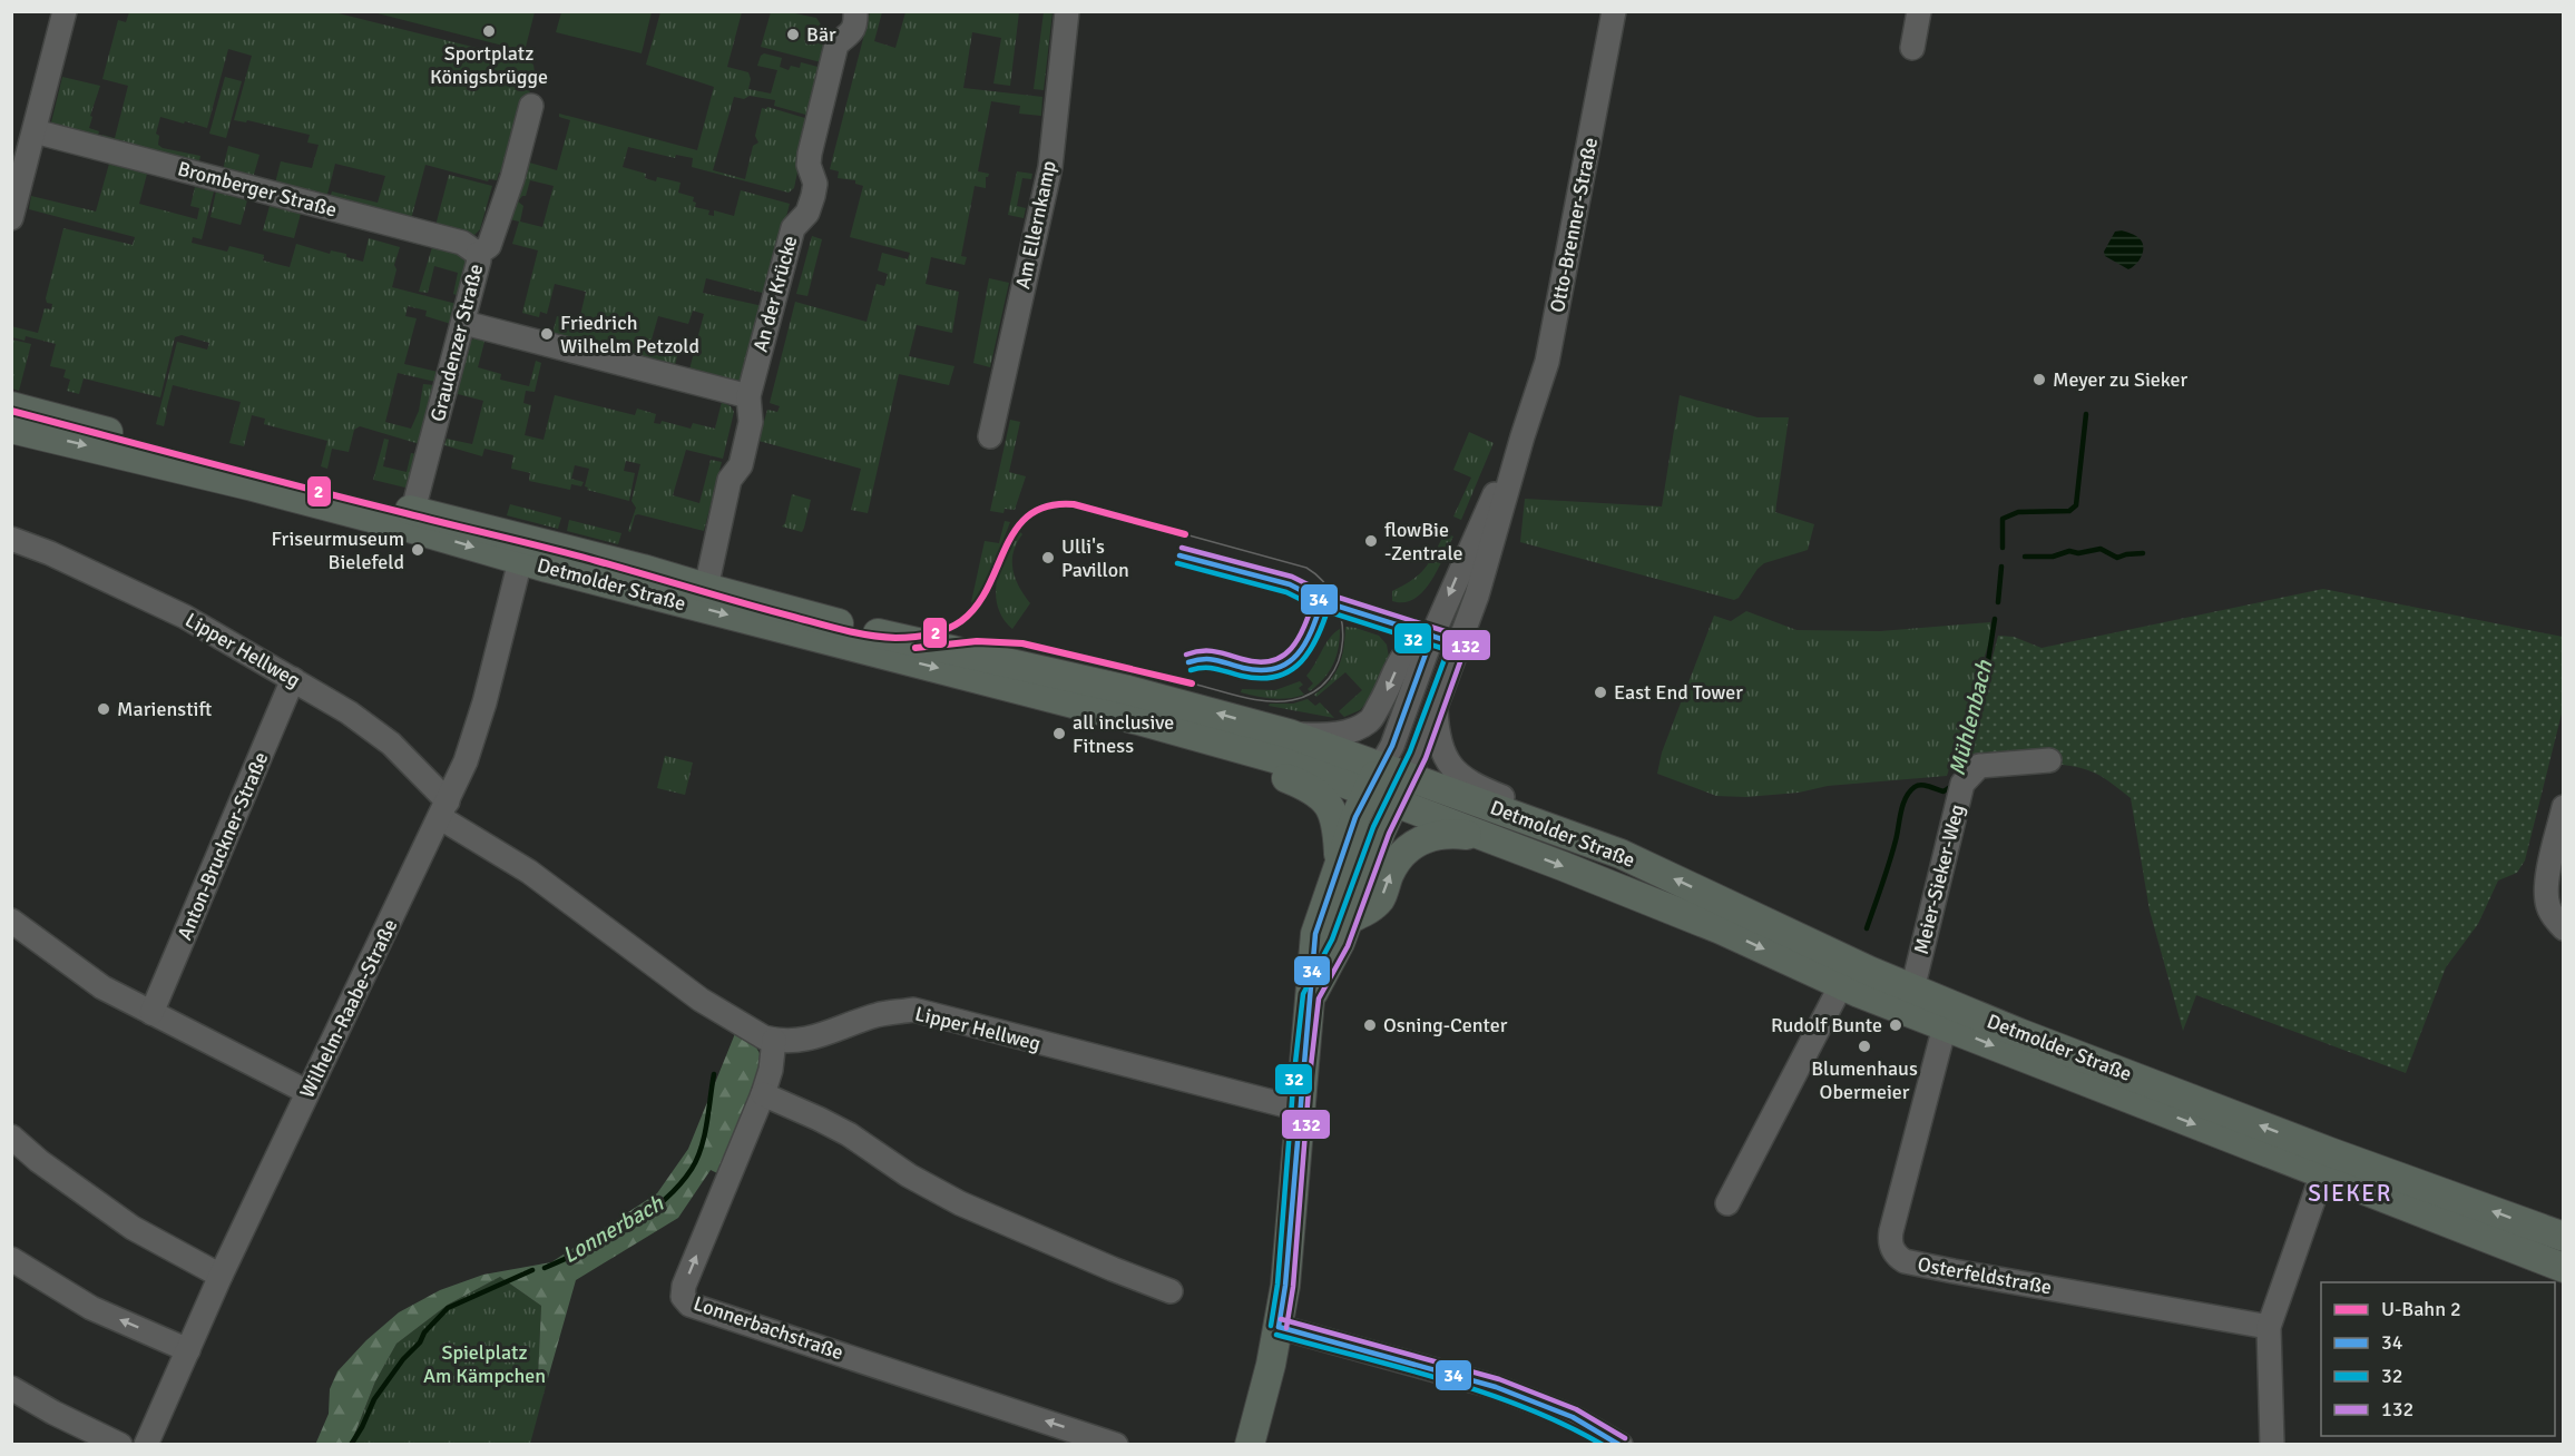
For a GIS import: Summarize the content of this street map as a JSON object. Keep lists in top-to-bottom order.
{
  "streets": {
    "main road": ["Detmolder Straße"],
    "street": [
      "Bromberger Straße",
      "Am Ellernkamp",
      "Otto-Brenner-Straße",
      "An der Krücke",
      "Graudenzer Straße",
      "Lipper Hellweg",
      "Anton-Bruckner-Straße",
      "Meier-Sieker-Weg",
      "Wilhelm-Raabe-Straße",
      "Osterfeldstraße",
      "Lonnerbachstraße"
    ]
  },
  "crossings": [
    ["Bromberger Straße", "Graudenzer Straße"],
    ["Otto-Brenner-Straße", "Detmolder Straße"],
    ["An der Krücke", "Detmolder Straße"],
    ["Graudenzer Straße", "Detmolder Straße"],
    ["Detmolder Straße", "Meier-Sieker-Weg"],
    ["Detmolder Straße", "Wilhelm-Raabe-Straße"],
    ["Detmolder Straße", "Osterfeldstraße"],
    ["Lipper Hellweg", "Anton-Bruckner-Straße"],
    ["Lipper Hellweg", "Wilhelm-Raabe-Straße"],
    ["Lipper Hellweg", "Lonnerbachstraße"]
  ],
  "districts": ["SIEKER"],
  "water": ["Mühlenbach", "Lonnerbach"],
  "parks": ["Spielplatz Am Kämpchen"],
  "places": [
    "Sportplatz Königsbrügge",
    "Bär",
    "Friedrich Wilhelm Petzold",
    "Meyer zu Sieker",
    "flowBie -Zentrale",
    "Friseurmuseum Bielefeld",
    "Ulli's Pavillon",
    "East End Tower",
    "Marienstift",
    "all inclusive Fitness",
    "Osning-Center",
    "Rudolf Bunte",
    "Blumenhaus Obermeier"
  ],
  "lines": [
    "metro line 2",
    "transit line 132",
    "transit line 34",
    "transit line 32"
  ],
  "legend": [
    "U-Bahn 2",
    "34",
    "32",
    "132"
  ]
}
